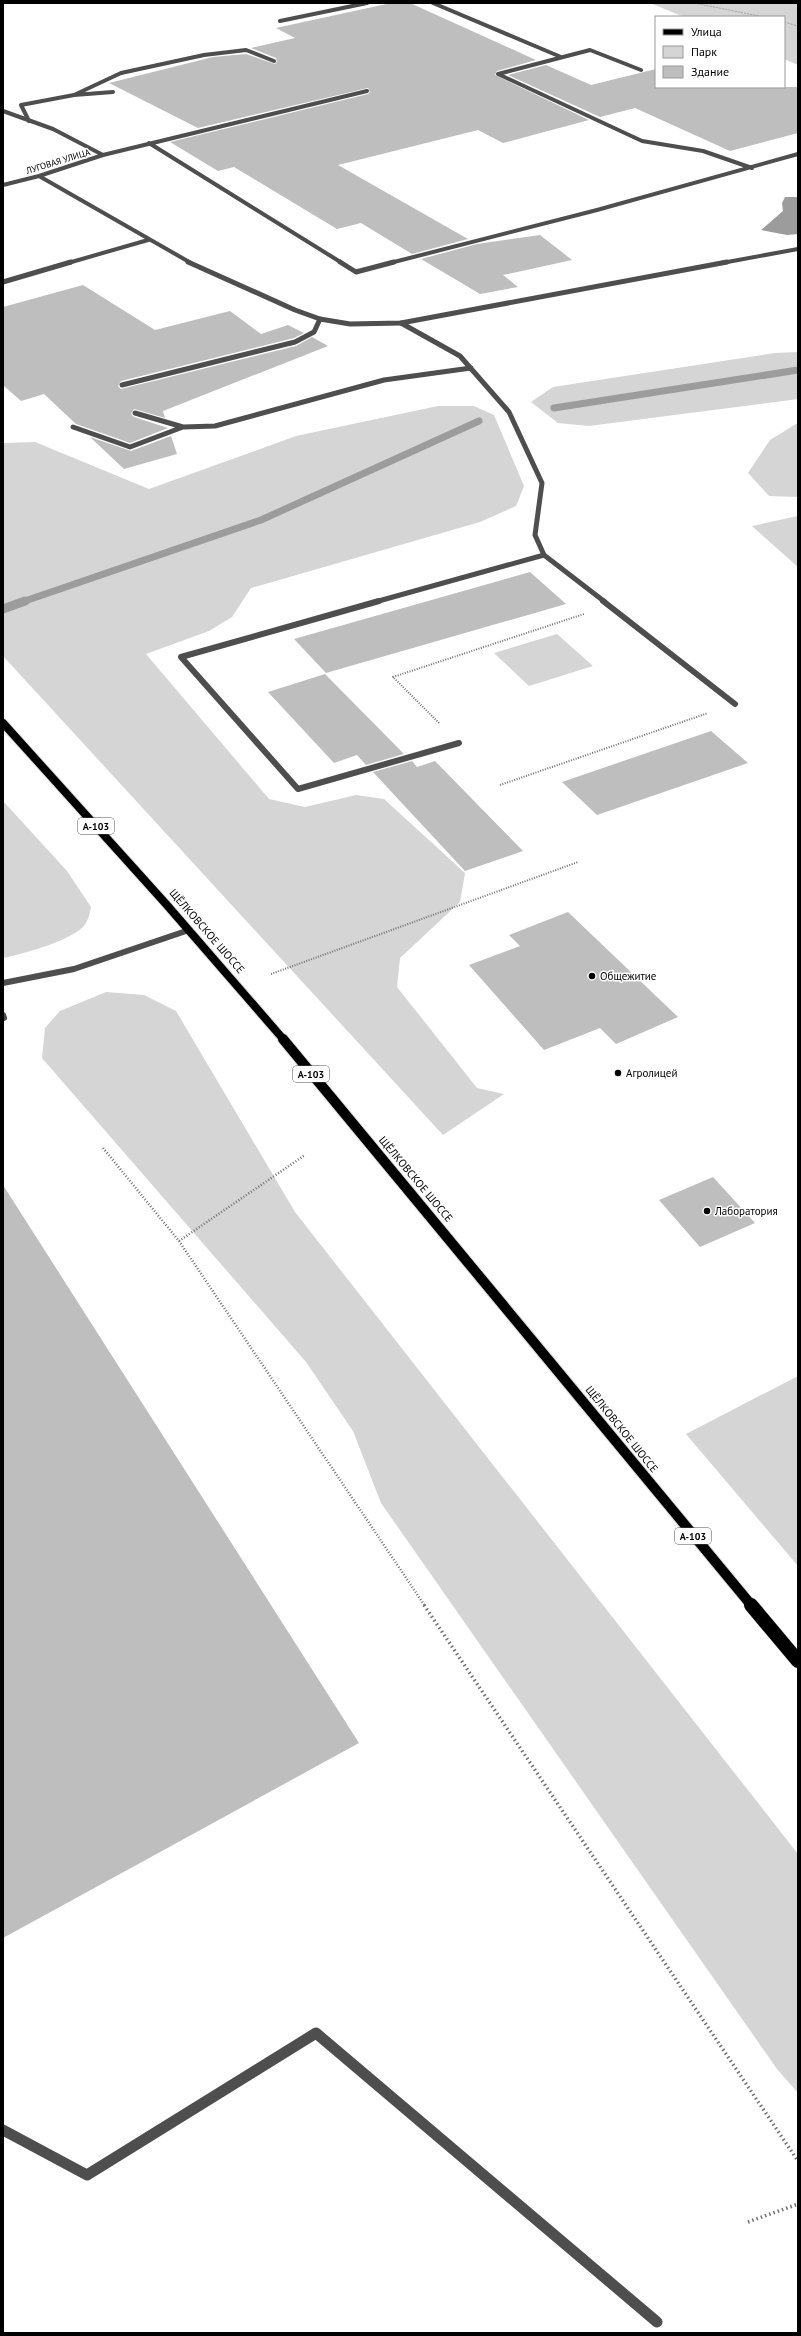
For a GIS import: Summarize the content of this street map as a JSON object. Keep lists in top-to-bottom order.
{
  "streets": {
    "main road": ["А-103", "ЩЁЛКОВСКОЕ ШОССЕ"],
    "street": ["ЛУГОВАЯ УЛИЦА"]
  },
  "places": ["Общежитие", "Агролицей", "Лаборатория"],
  "legend": ["Улица", "Парк", "Здание"]
}
